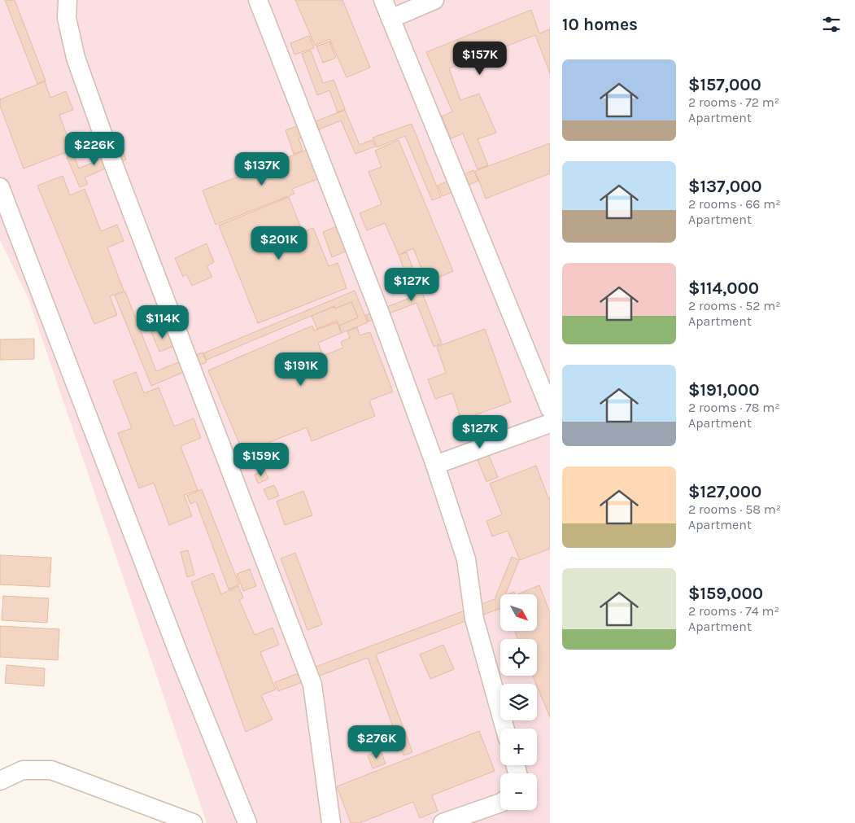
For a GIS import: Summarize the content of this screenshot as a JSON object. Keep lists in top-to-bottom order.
{
  "north": "bottom right",
  "page": {
    "heading": "10 homes",
    "price": [
      "$157K",
      "$226K",
      "$137K",
      "$201K",
      "$127K",
      "$114K",
      "$191K",
      "$127K",
      "$159K",
      "$276K"
    ],
    "list": [
      {
        "name": "$157,000",
        "note": "2 rooms · 72 m² · Apartment"
      },
      {
        "name": "$137,000",
        "note": "2 rooms · 66 m² · Apartment"
      },
      {
        "name": "$114,000",
        "note": "2 rooms · 52 m² · Apartment"
      },
      {
        "name": "$191,000",
        "note": "2 rooms · 78 m² · Apartment"
      },
      {
        "name": "$127,000",
        "note": "2 rooms · 58 m² · Apartment"
      },
      {
        "name": "$159,000",
        "note": "2 rooms · 74 m² · Apartment"
      }
    ],
    "map_buttons": ["+", "−"]
  }
}
